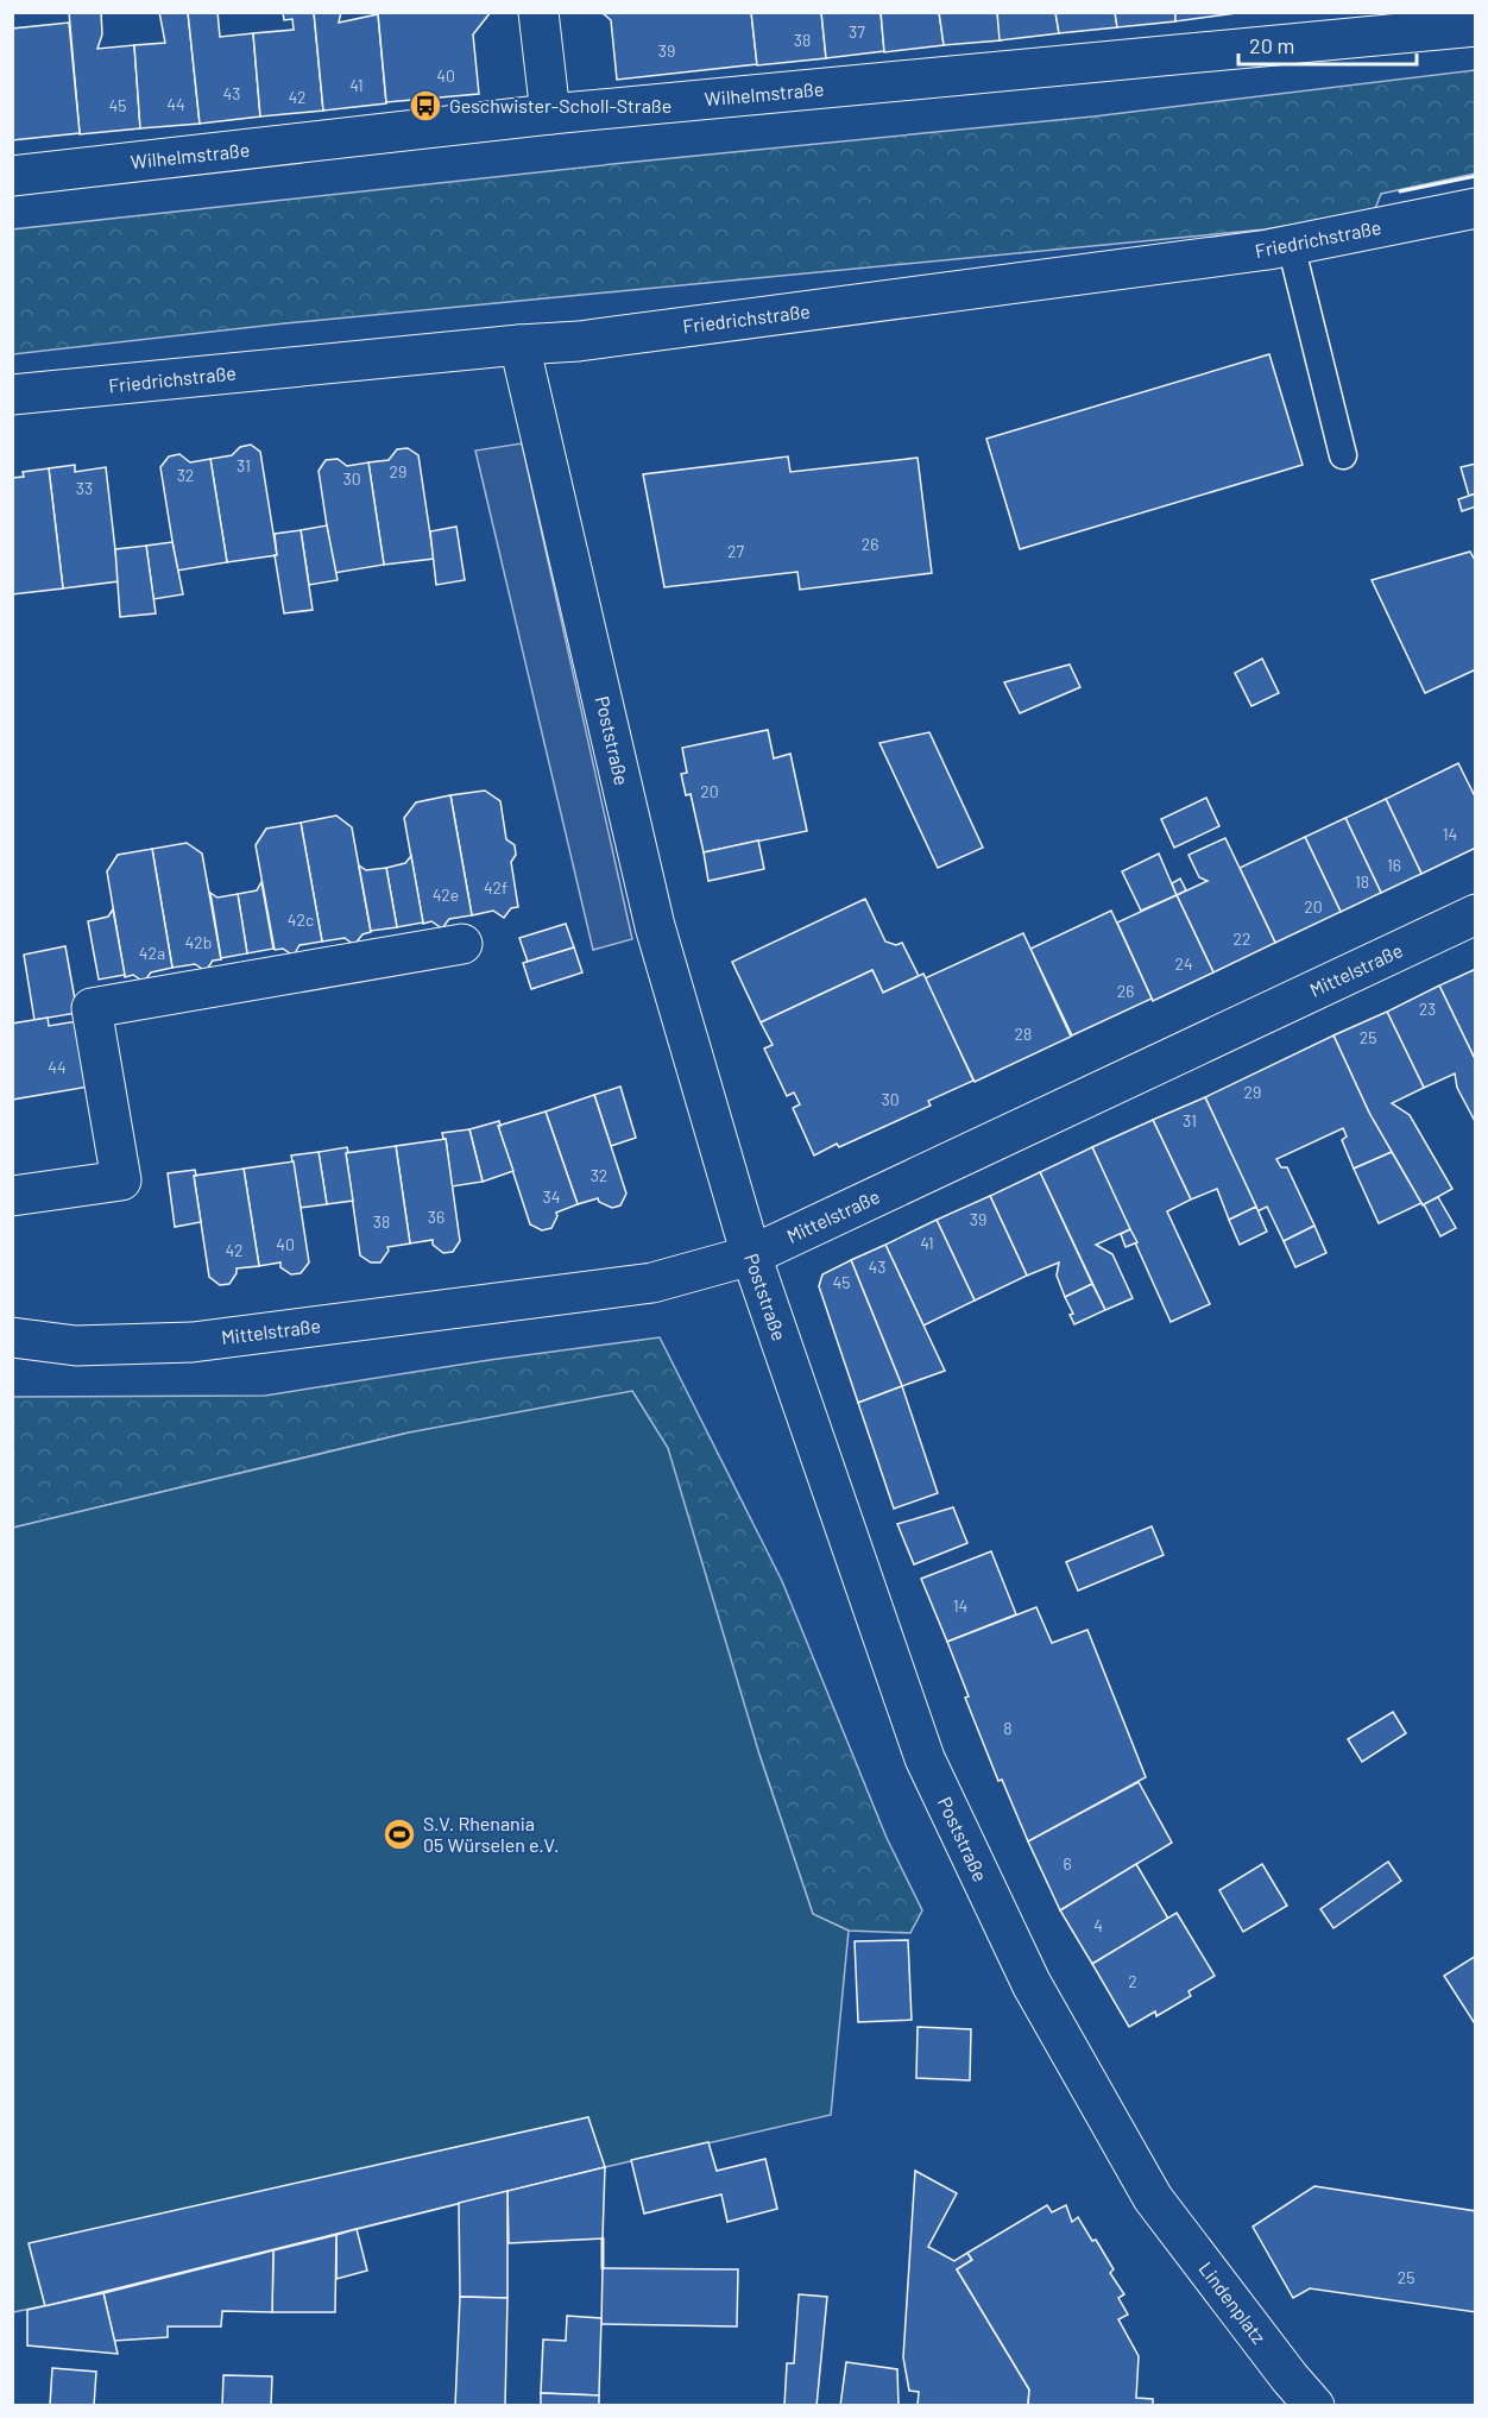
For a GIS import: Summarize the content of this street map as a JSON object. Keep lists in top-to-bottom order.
{
  "streets": {
    "street": [
      "Wilhelmstraße",
      "Friedrichstraße",
      "Poststraße",
      "Mittelstraße",
      "Lindenplatz"
    ]
  },
  "crossings": [
    ["Friedrichstraße", "Poststraße"],
    ["Poststraße", "Mittelstraße"],
    ["Poststraße", "Lindenplatz"]
  ],
  "places": {
    "bus stop": ["Geschwister-Scholl-Straße"],
    "sports": ["S.V. Rhenania 05 Würselen e.V."]
  },
  "house_numbers": [
    "37",
    "38",
    "39",
    "40",
    "41",
    "43",
    "42",
    "44",
    "45",
    "31",
    "29",
    "32",
    "30",
    "33",
    "26",
    "27",
    "20",
    "14",
    "16",
    "18",
    "42f",
    "42e",
    "20",
    "42c",
    "22",
    "42b",
    "42a",
    "24",
    "26",
    "23",
    "28",
    "25",
    "44",
    "29",
    "30",
    "31",
    "32",
    "34",
    "36",
    "39",
    "38",
    "41",
    "40",
    "42",
    "43",
    "45",
    "14",
    "8",
    "6",
    "4",
    "2",
    "25"
  ],
  "scale_bar": "20 m"
}
